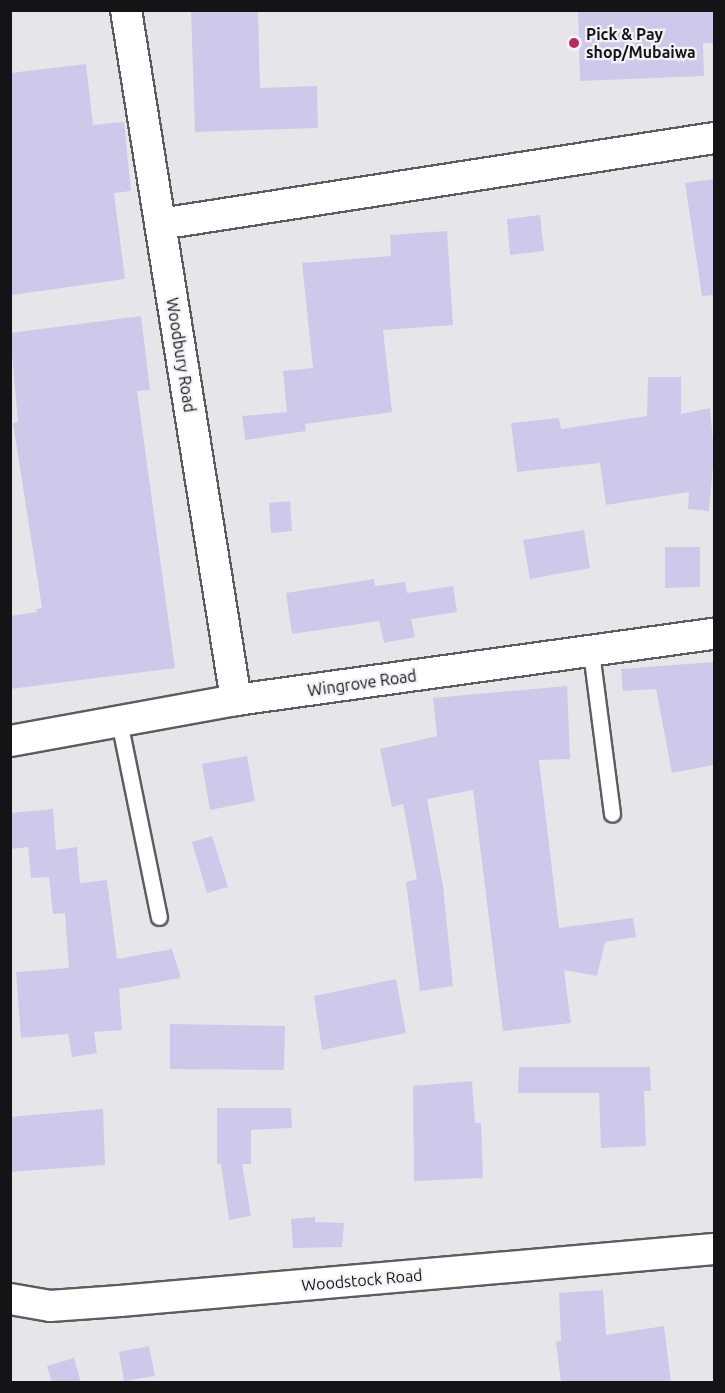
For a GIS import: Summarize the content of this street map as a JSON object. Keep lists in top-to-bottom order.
{
  "streets": {
    "street": ["Woodbury Road", "Wingrove Road", "Woodstock Road"]
  },
  "crossings": [
    ["Woodbury Road", "Wingrove Road"]
  ],
  "places": ["Pick & Pay shop/Mubaiwa"]
}
